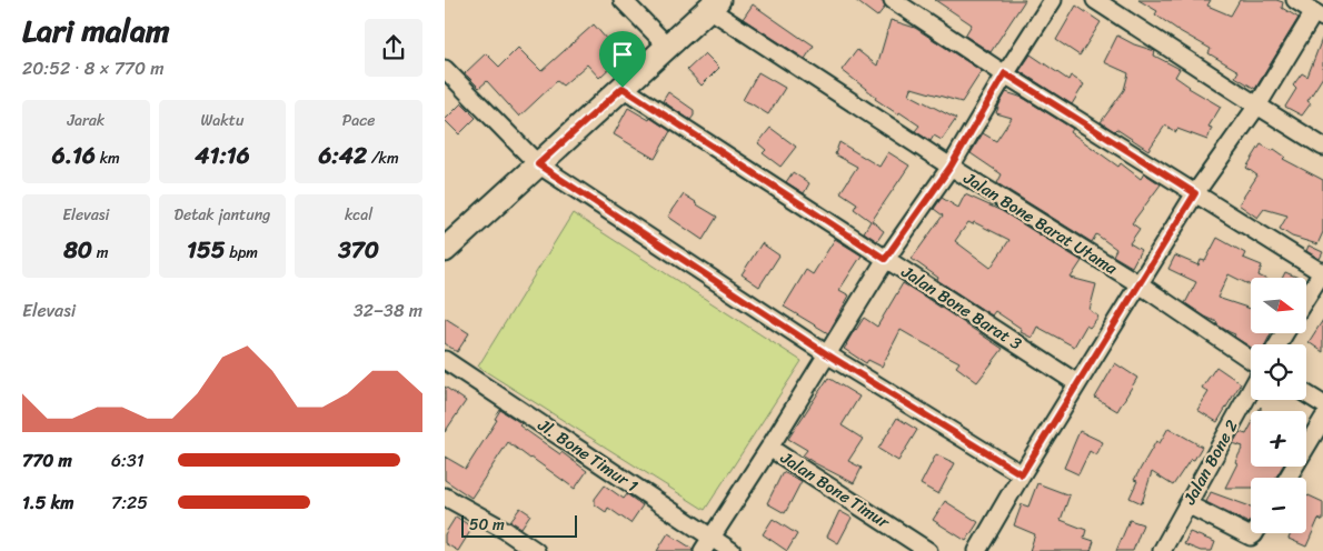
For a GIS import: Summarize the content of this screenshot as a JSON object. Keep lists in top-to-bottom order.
{
  "streets": {
    "street": [
      "Jalan Bone Barat Utama",
      "Jalan Bone Barat 3",
      "Jl. Bone Timur 1",
      "Jalan Bone 2",
      "Jalan Bone Timur"
    ]
  },
  "scale_bar": "50 m",
  "north": "right",
  "page": {
    "heading": ["Lari malam", "20:52 · 8 × 770 m"],
    "stats": [
      ["Jarak", "6.16 km"],
      ["Waktu", "41:16"],
      ["Pace", "6:42 /km"],
      ["Elevasi", "80 m"],
      ["Detak jantung", "155 bpm"],
      ["kcal", "370"]
    ],
    "map_buttons": ["+", "−"],
    "chart": ["Elevasi", "32–38 m"],
    "list": [
      {
        "name": "770 m",
        "note": "6:31"
      },
      {
        "name": "1.5 km",
        "note": "7:25"
      }
    ],
    "scale": "50 m"
  }
}
